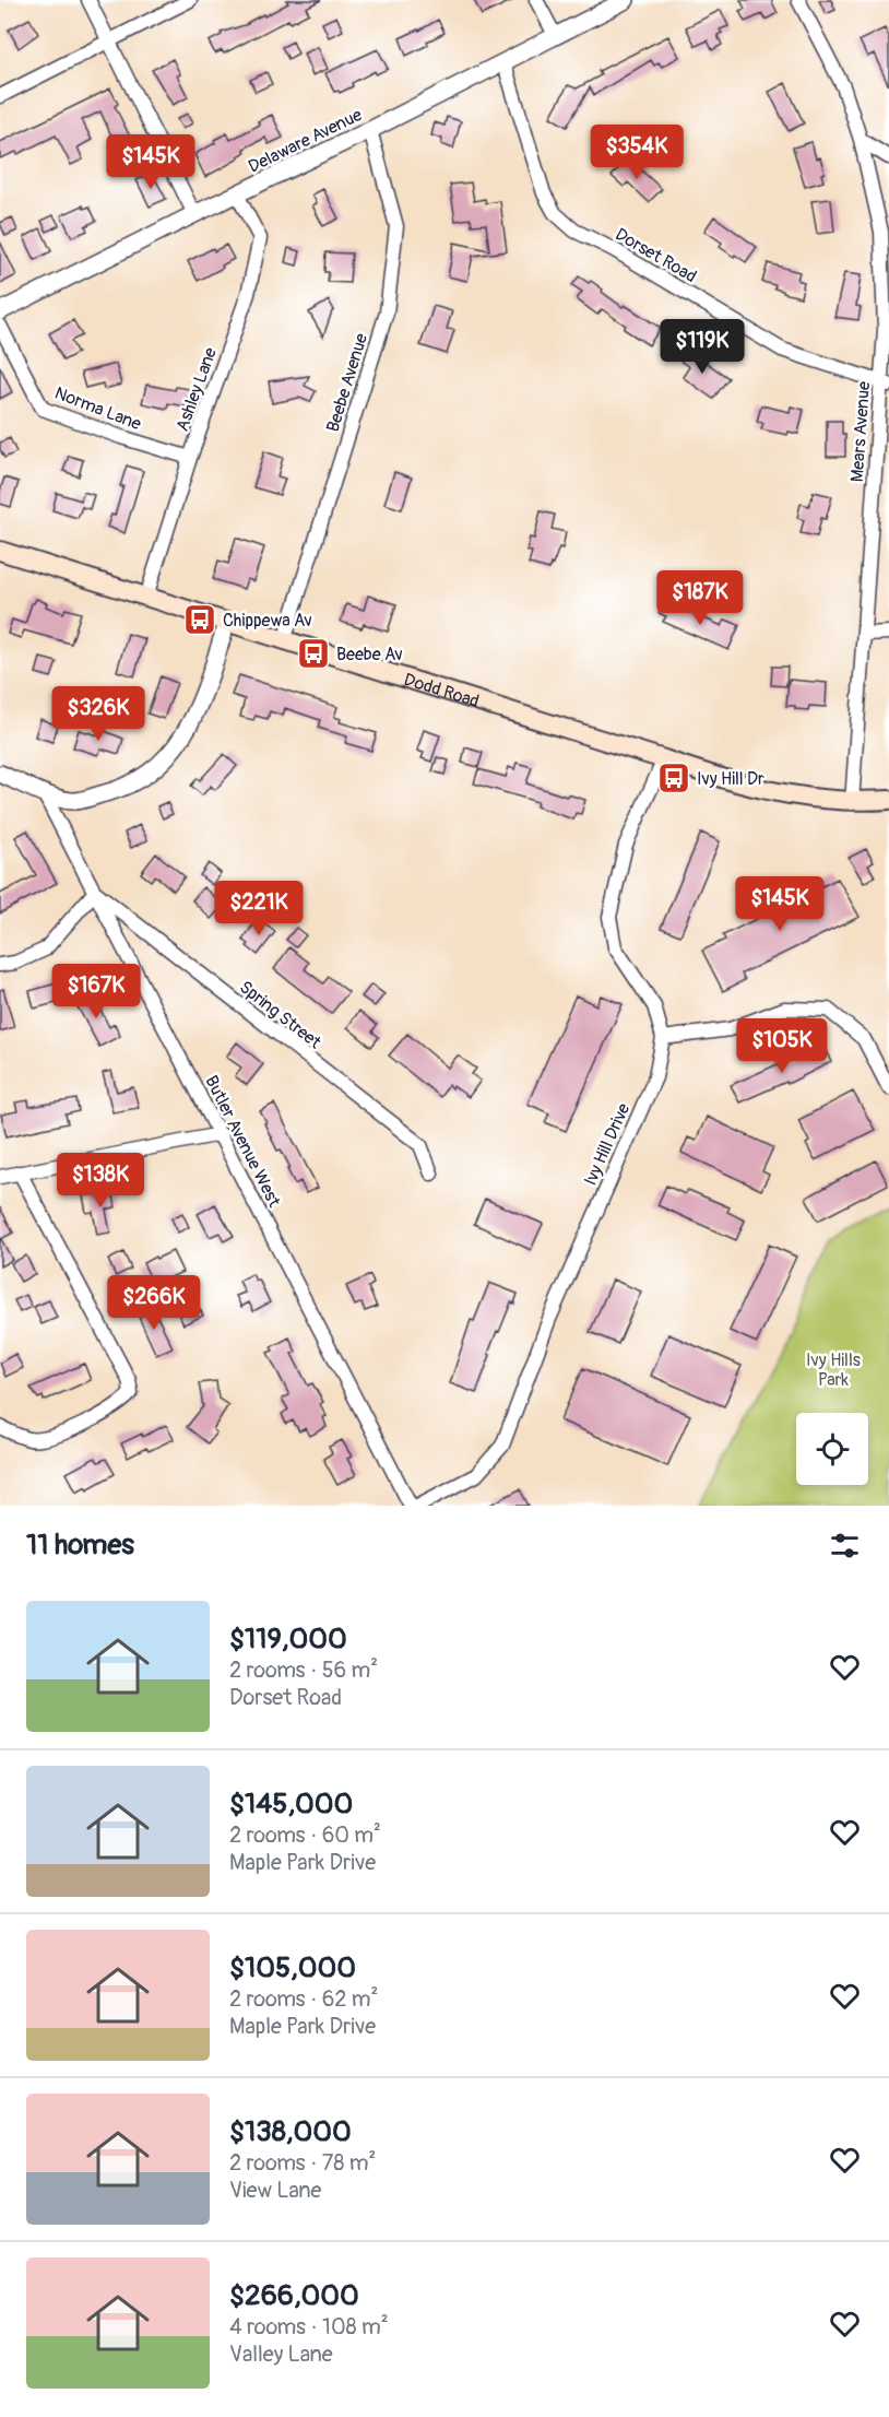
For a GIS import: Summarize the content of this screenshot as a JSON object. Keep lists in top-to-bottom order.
{
  "streets": {
    "main road": ["Dodd Road"],
    "street": [
      "Delaware Avenue",
      "Dorset Road",
      "Beebe Avenue",
      "Ashley Lane",
      "Norma Lane",
      "Mears Avenue",
      "Spring Street",
      "Butler Avenue West",
      "Ivy Hill Drive"
    ]
  },
  "crossings": [
    ["Delaware Avenue", "Dorset Road"],
    ["Delaware Avenue", "Beebe Avenue"],
    ["Delaware Avenue", "Ashley Lane"],
    ["Dorset Road", "Mears Avenue"],
    ["Beebe Avenue", "Dodd Road"],
    ["Ashley Lane", "Norma Lane"],
    ["Ashley Lane", "Dodd Road"],
    ["Mears Avenue", "Dodd Road"],
    ["Dodd Road", "Ivy Hill Drive"],
    ["Spring Street", "Butler Avenue West"]
  ],
  "parks": ["Ivy Hills Park"],
  "places": {
    "bus stop": ["Chippewa Av", "Beebe Av", "Ivy Hill Dr"]
  },
  "page": {
    "price": [
      "$354K",
      "$145K",
      "$119K",
      "$187K",
      "$326K",
      "$145K",
      "$221K",
      "$167K",
      "$105K",
      "$138K",
      "$266K"
    ],
    "heading": "11 homes",
    "list": [
      {
        "name": "$119,000",
        "note": "2 rooms · 56 m² · Dorset Road"
      },
      {
        "name": "$145,000",
        "note": "2 rooms · 60 m² · Maple Park Drive"
      },
      {
        "name": "$105,000",
        "note": "2 rooms · 62 m² · Maple Park Drive"
      },
      {
        "name": "$138,000",
        "note": "2 rooms · 78 m² · View Lane"
      },
      {
        "name": "$266,000",
        "note": "4 rooms · 108 m² · Valley Lane"
      }
    ]
  }
}
